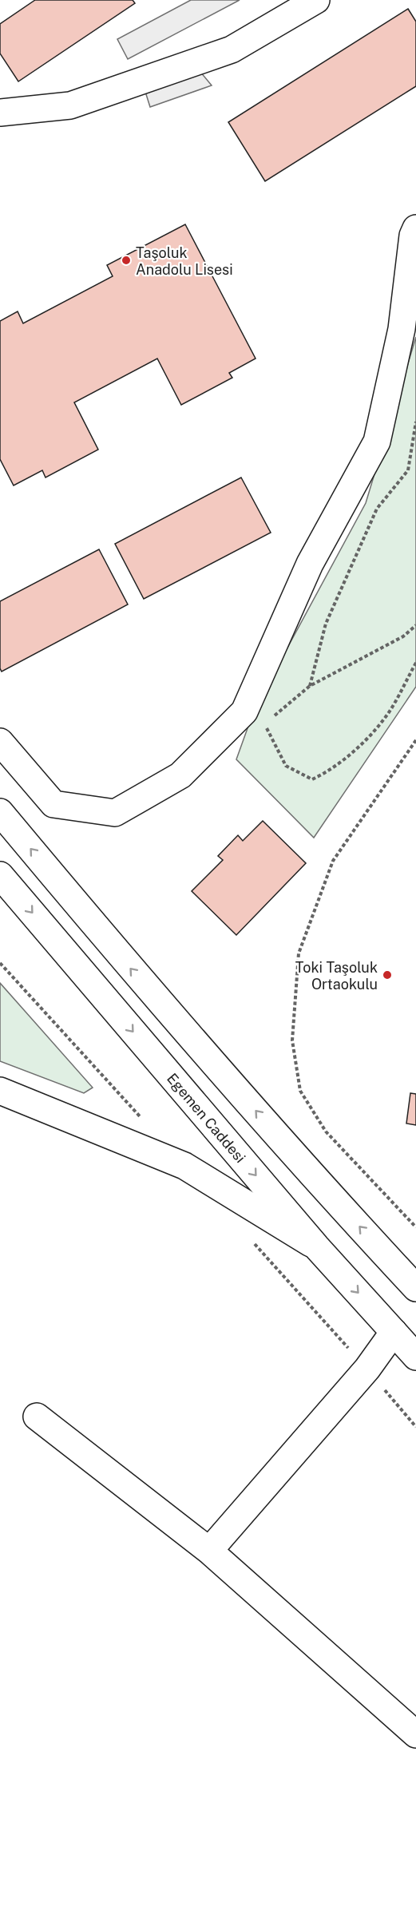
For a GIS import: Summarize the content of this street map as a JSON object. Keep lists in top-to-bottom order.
{
  "streets": {
    "street": ["Egemen Caddesi"]
  },
  "places": ["Taşoluk Anadolu Lisesi", "Toki Taşoluk Ortaokulu"]
}
